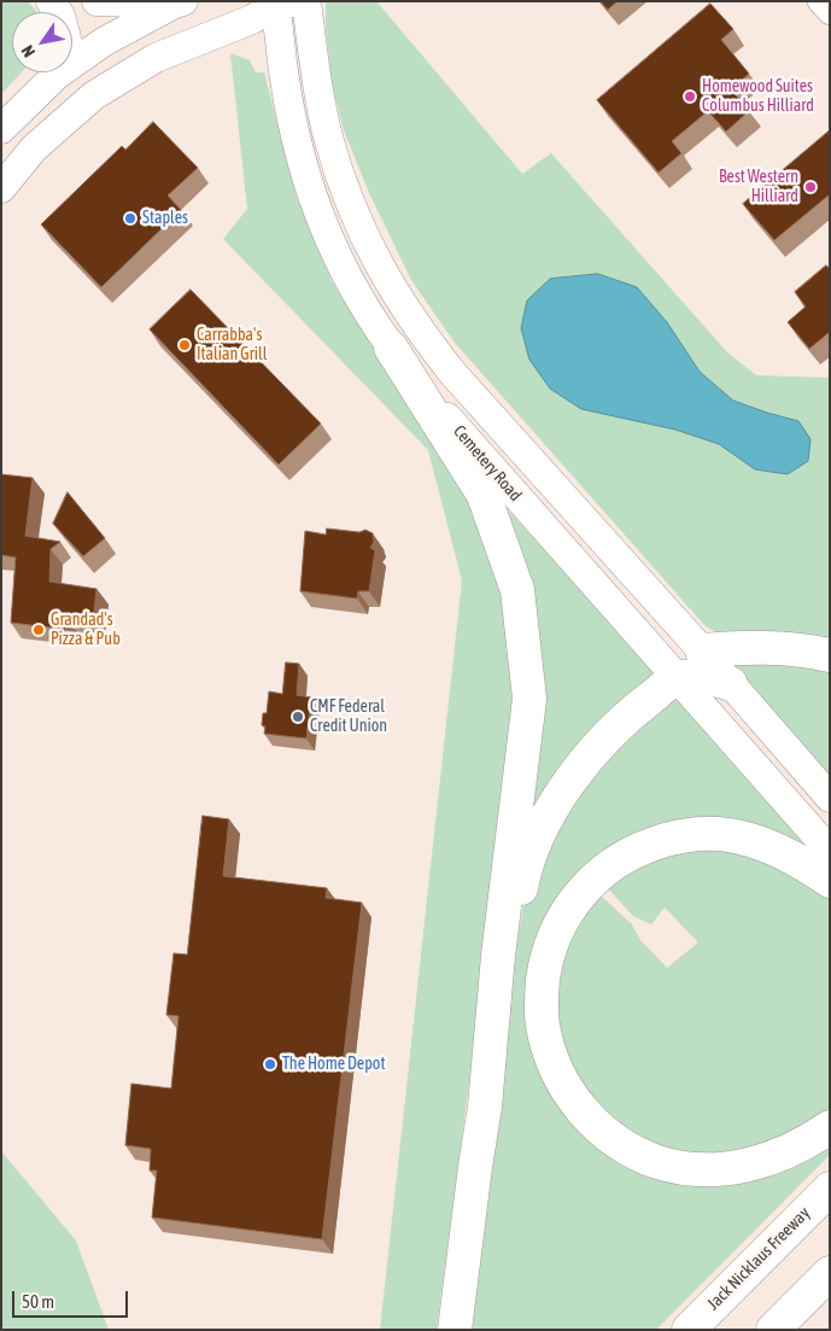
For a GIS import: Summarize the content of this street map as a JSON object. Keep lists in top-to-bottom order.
{
  "streets": {
    "highway": ["Jack Nicklaus Freeway"],
    "main road": ["Cemetery Road"]
  },
  "places": [
    "Homewood Suites Columbus Hilliard",
    "Best Western Hilliard",
    "Staples",
    "Carrabba's Italian Grill",
    "Grandad's Pizza & Pub",
    "CMF Federal Credit Union",
    "The Home Depot"
  ],
  "scale_bar": "50 m",
  "north": "bottom left"
}
